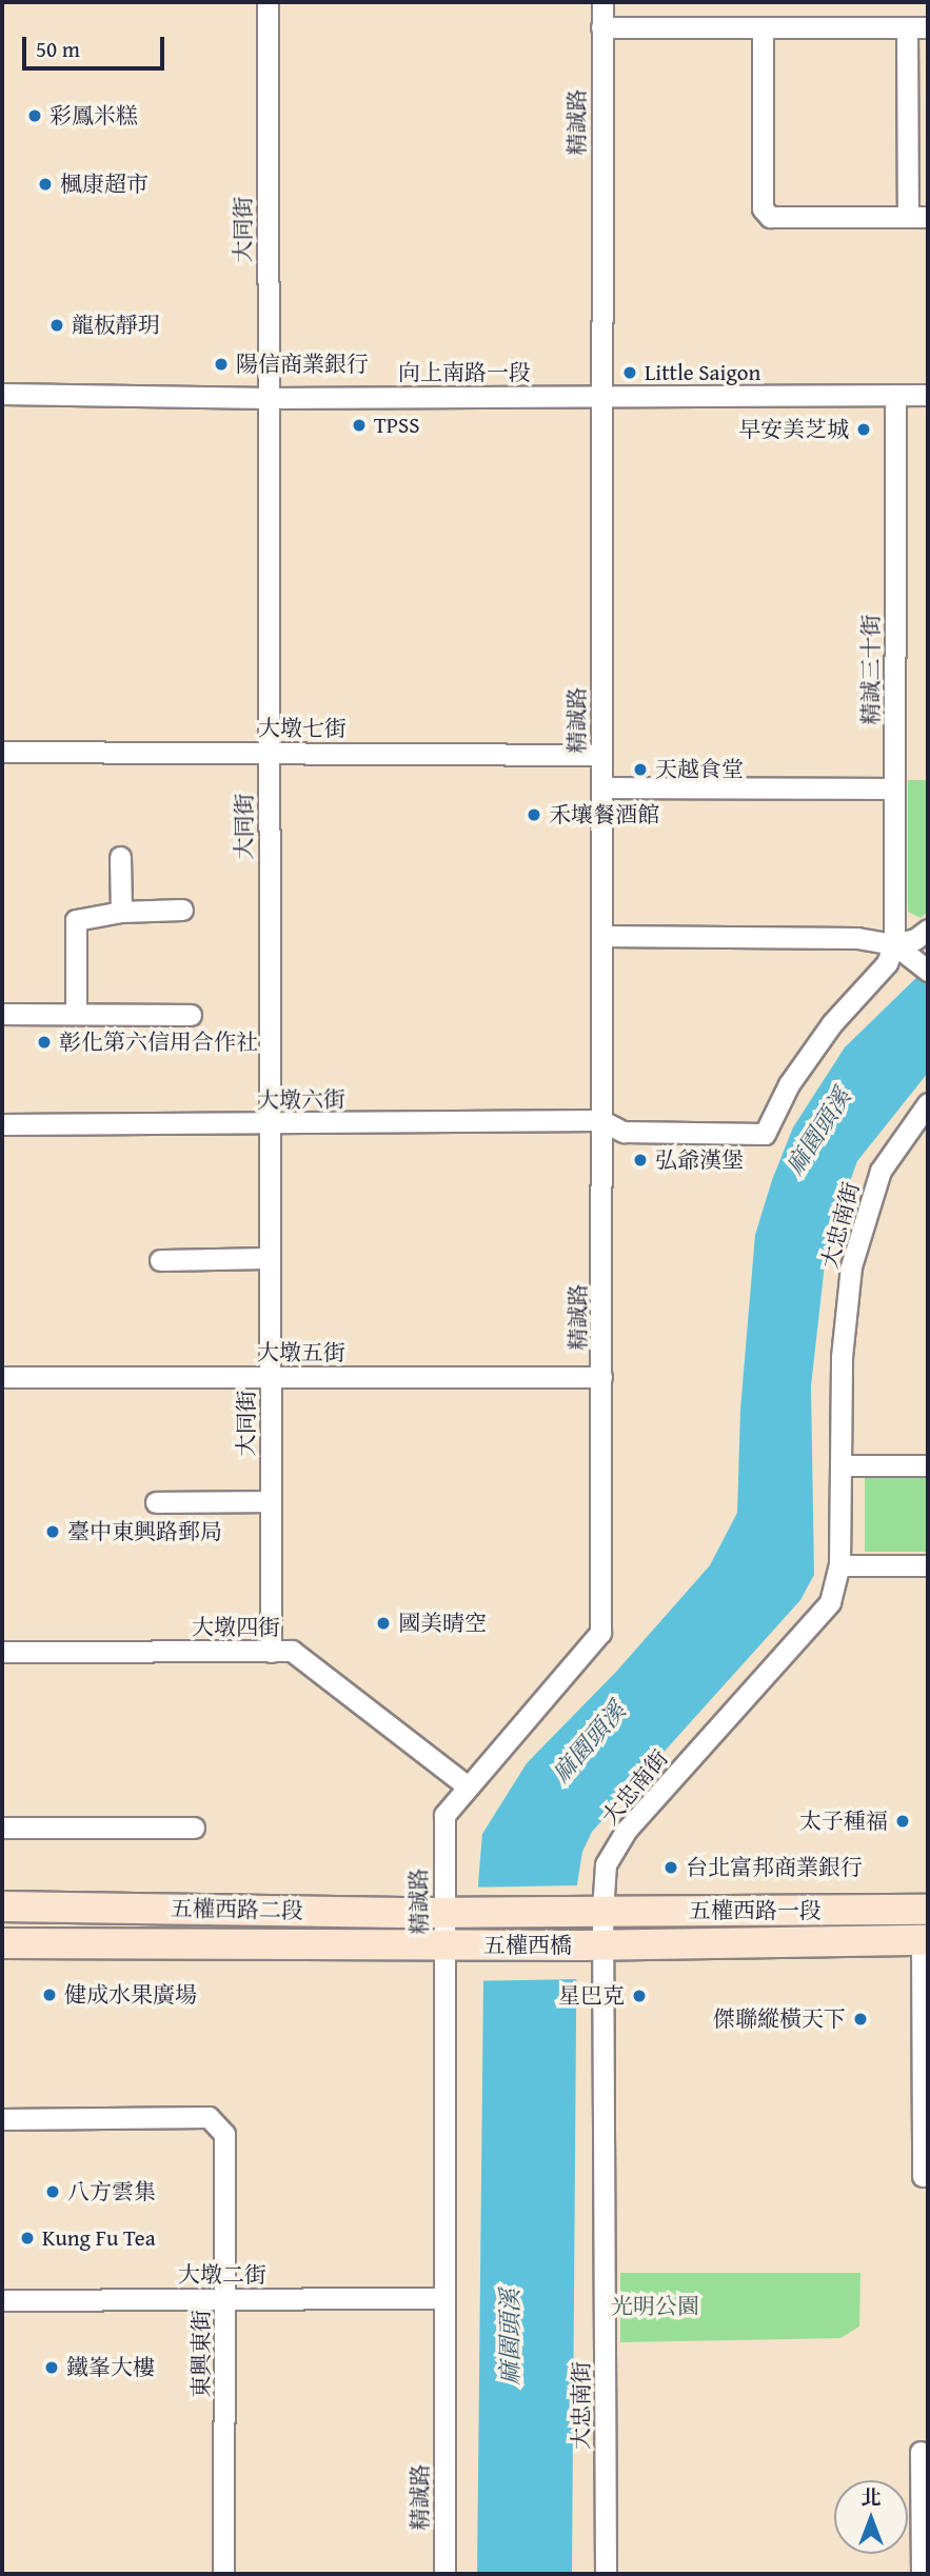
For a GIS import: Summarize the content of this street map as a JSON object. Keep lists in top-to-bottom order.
{
  "streets": {
    "main road": ["五權西路二段", "五權西路一段", "五權西橋"],
    "street": [
      "精誠路",
      "大同街",
      "向上南路一段",
      "精誠三十街",
      "大墩七街",
      "大墩六街",
      "大忠南街",
      "大墩五街",
      "大墩四街",
      "大墩二街",
      "東興東街"
    ]
  },
  "crossings": [
    ["精誠路", "向上南路一段"],
    ["精誠路", "大墩七街"],
    ["精誠路", "大墩六街"],
    ["精誠路", "大墩五街"],
    ["精誠路", "大墩四街"],
    ["精誠路", "五權西路二段"],
    ["精誠路", "五權西橋"],
    ["精誠路", "大墩二街"],
    ["大同街", "向上南路一段"],
    ["大同街", "大墩七街"],
    ["大同街", "大墩六街"],
    ["大同街", "大墩五街"],
    ["大同街", "大墩四街"],
    ["向上南路一段", "精誠三十街"],
    ["精誠三十街", "大墩六街"],
    ["大忠南街", "五權西路一段"],
    ["大忠南街", "五權西橋"],
    ["五權西路二段", "五權西橋"],
    ["五權西路一段", "五權西橋"],
    ["大墩二街", "東興東街"]
  ],
  "water": ["麻園頭溪"],
  "parks": ["光明公園"],
  "places": [
    "彩鳳米糕",
    "楓康超市",
    "龍板靜玥",
    "陽信商業銀行",
    "Little Saigon",
    "TPSS",
    "早安美芝城",
    "天越食堂",
    "禾壤餐酒館",
    "彰化第六信用合作社",
    "弘爺漢堡",
    "臺中東興路郵局",
    "國美晴空",
    "太子種福",
    "台北富邦商業銀行",
    "健成水果廣場",
    "星巴克",
    "傑聯縱橫天下",
    "八方雲集",
    "Kung Fu Tea",
    "鐵峯大樓"
  ],
  "scale_bar": "50 m",
  "north": "top"
}
